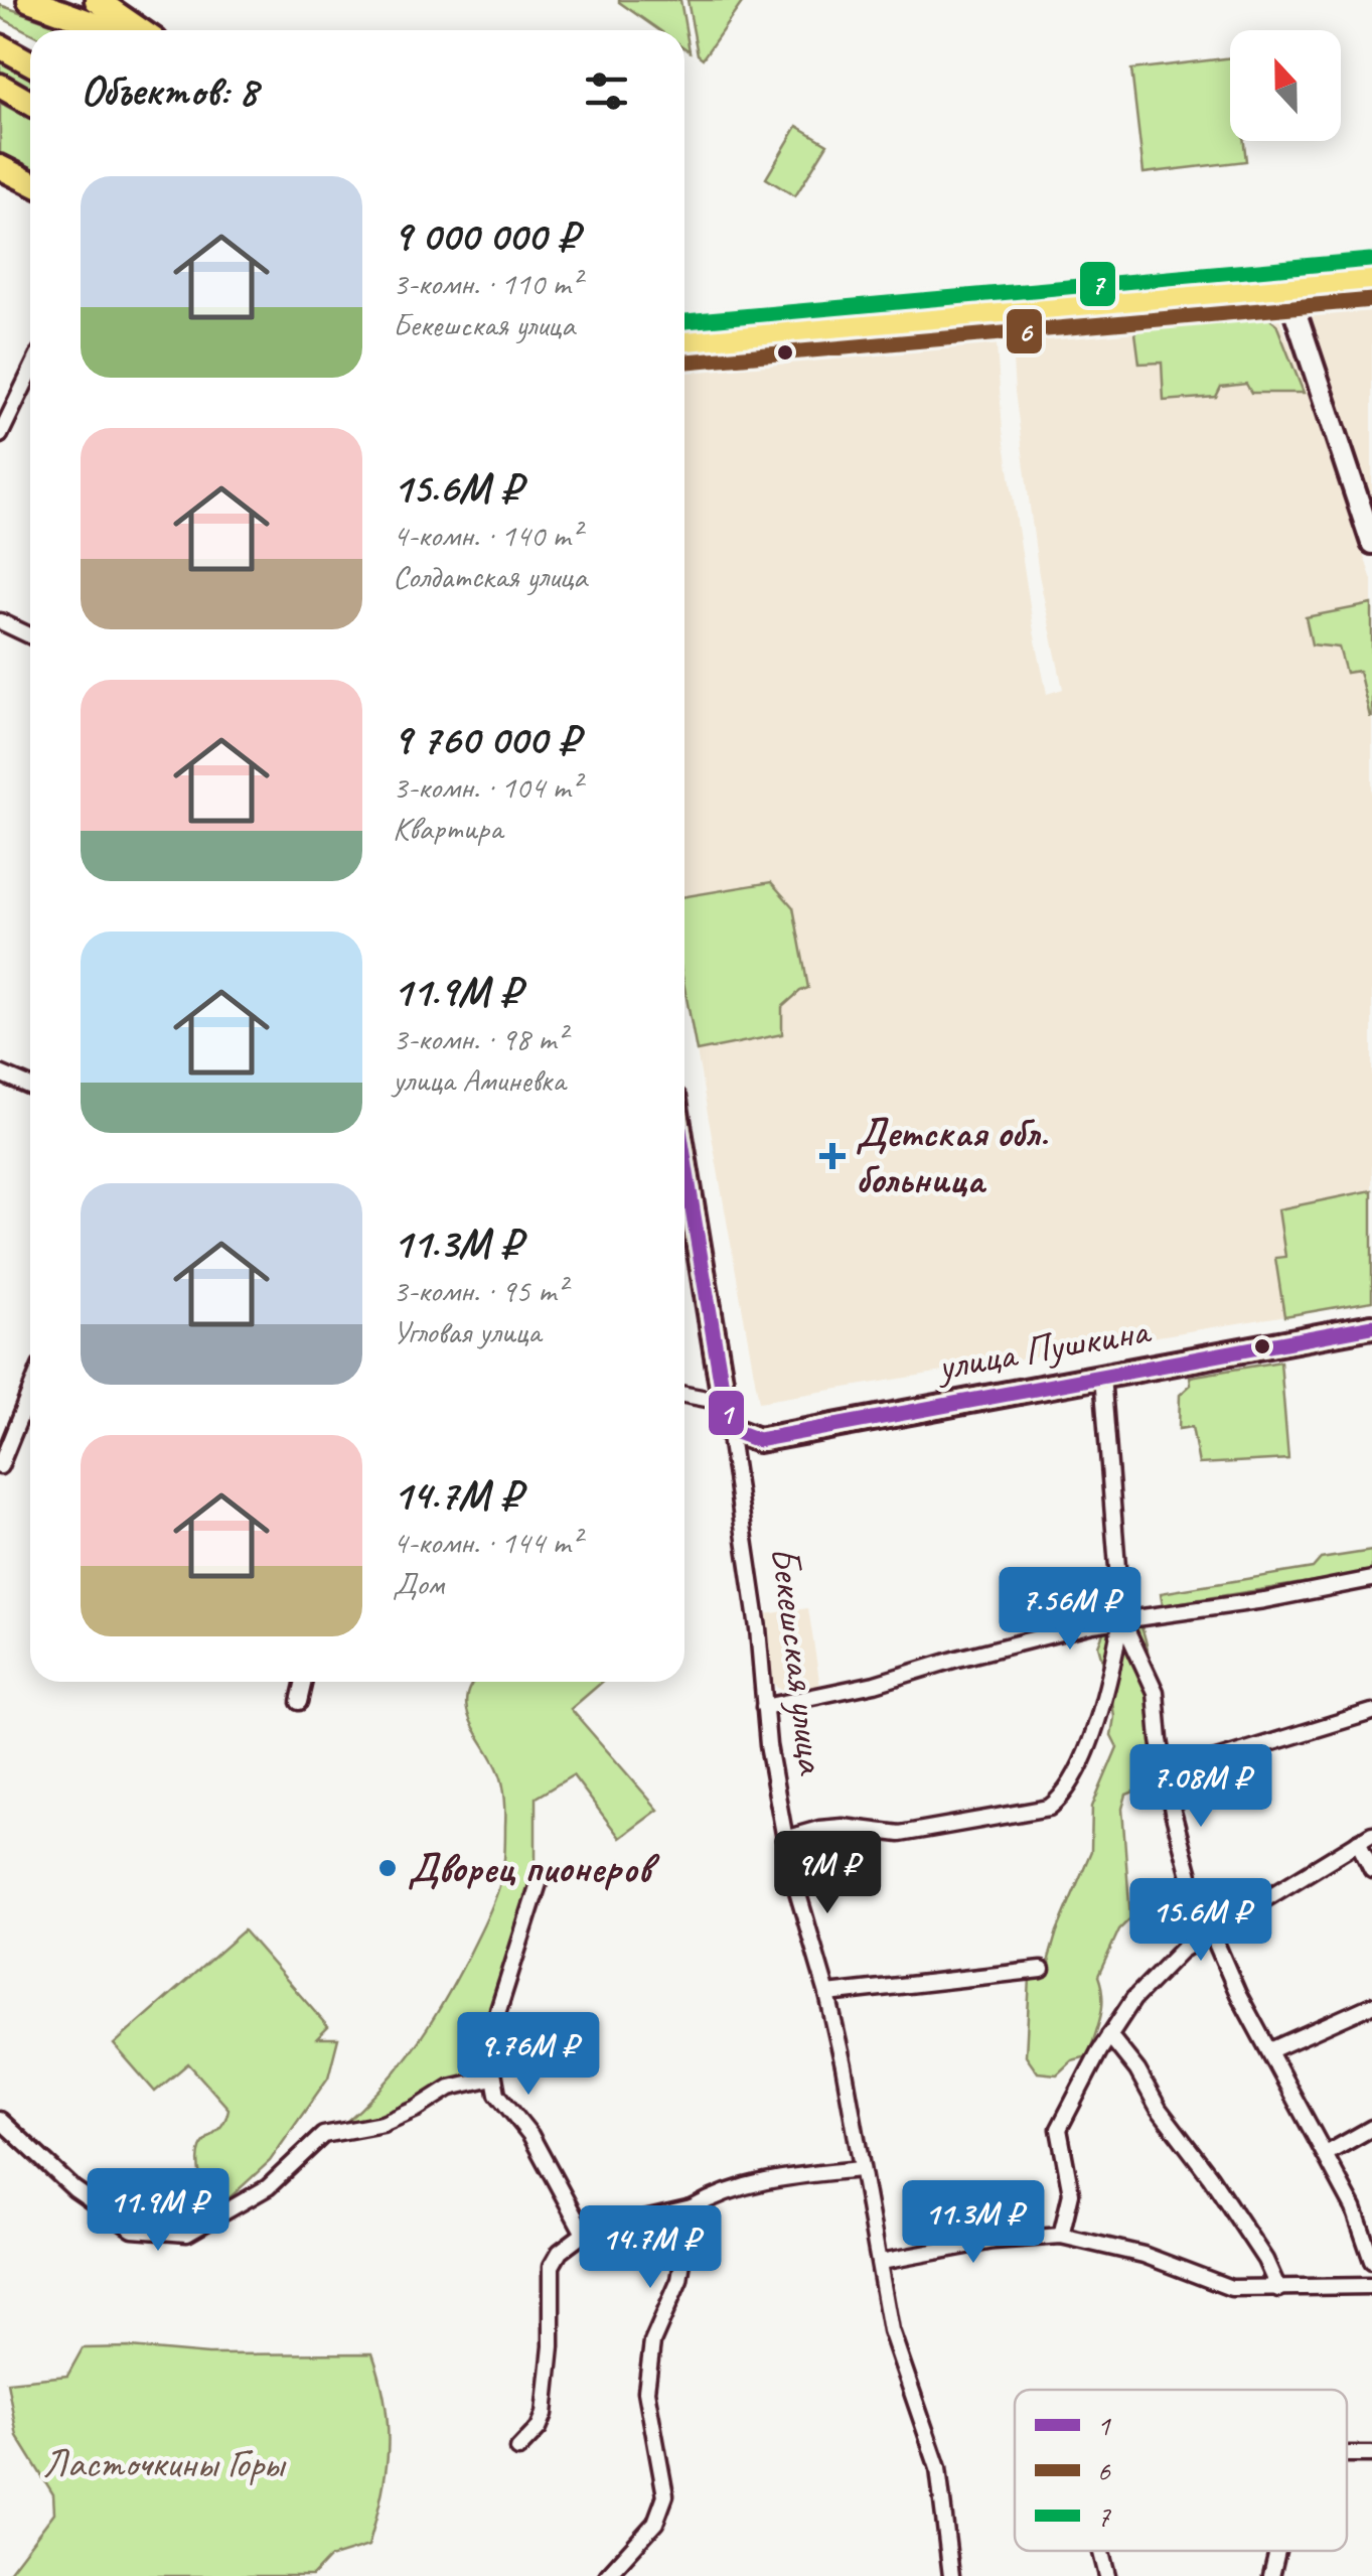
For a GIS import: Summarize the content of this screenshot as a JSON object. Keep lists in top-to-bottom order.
{
  "streets": {
    "main road": ["улица Пушкина", "Бекешская улица"]
  },
  "crossings": [
    ["улица Пушкина", "Бекешская улица"]
  ],
  "parks": ["Ласточкины Горы"],
  "places": {
    "health": ["Детская обл. больница"],
    "other": ["Дворец пионеров"]
  },
  "lines": ["transit line 7", "transit line 6", "transit line 1"],
  "legend": ["1", "6", "7"],
  "north": "top",
  "page": {
    "heading": "Объектов: 8",
    "list": [
      {
        "name": "9 000 000 ₽",
        "note": "3-комн. · 110 m² · Бекешская улица"
      },
      {
        "name": "15.6M ₽",
        "note": "4-комн. · 140 m² · Солдатская улица"
      },
      {
        "name": "9 760 000 ₽",
        "note": "3-комн. · 104 m² · Квартира"
      },
      {
        "name": "11.9M ₽",
        "note": "3-комн. · 98 m² · улица Аминевка"
      },
      {
        "name": "11.3M ₽",
        "note": "3-комн. · 95 m² · Угловая улица"
      },
      {
        "name": "14.7M ₽",
        "note": "4-комн. · 144 m² · Дом"
      }
    ],
    "price": [
      "7.56M ₽",
      "7.08M ₽",
      "9M ₽",
      "15.6M ₽",
      "9.76M ₽",
      "11.9M ₽",
      "11.3M ₽",
      "14.7M ₽"
    ]
  }
}
